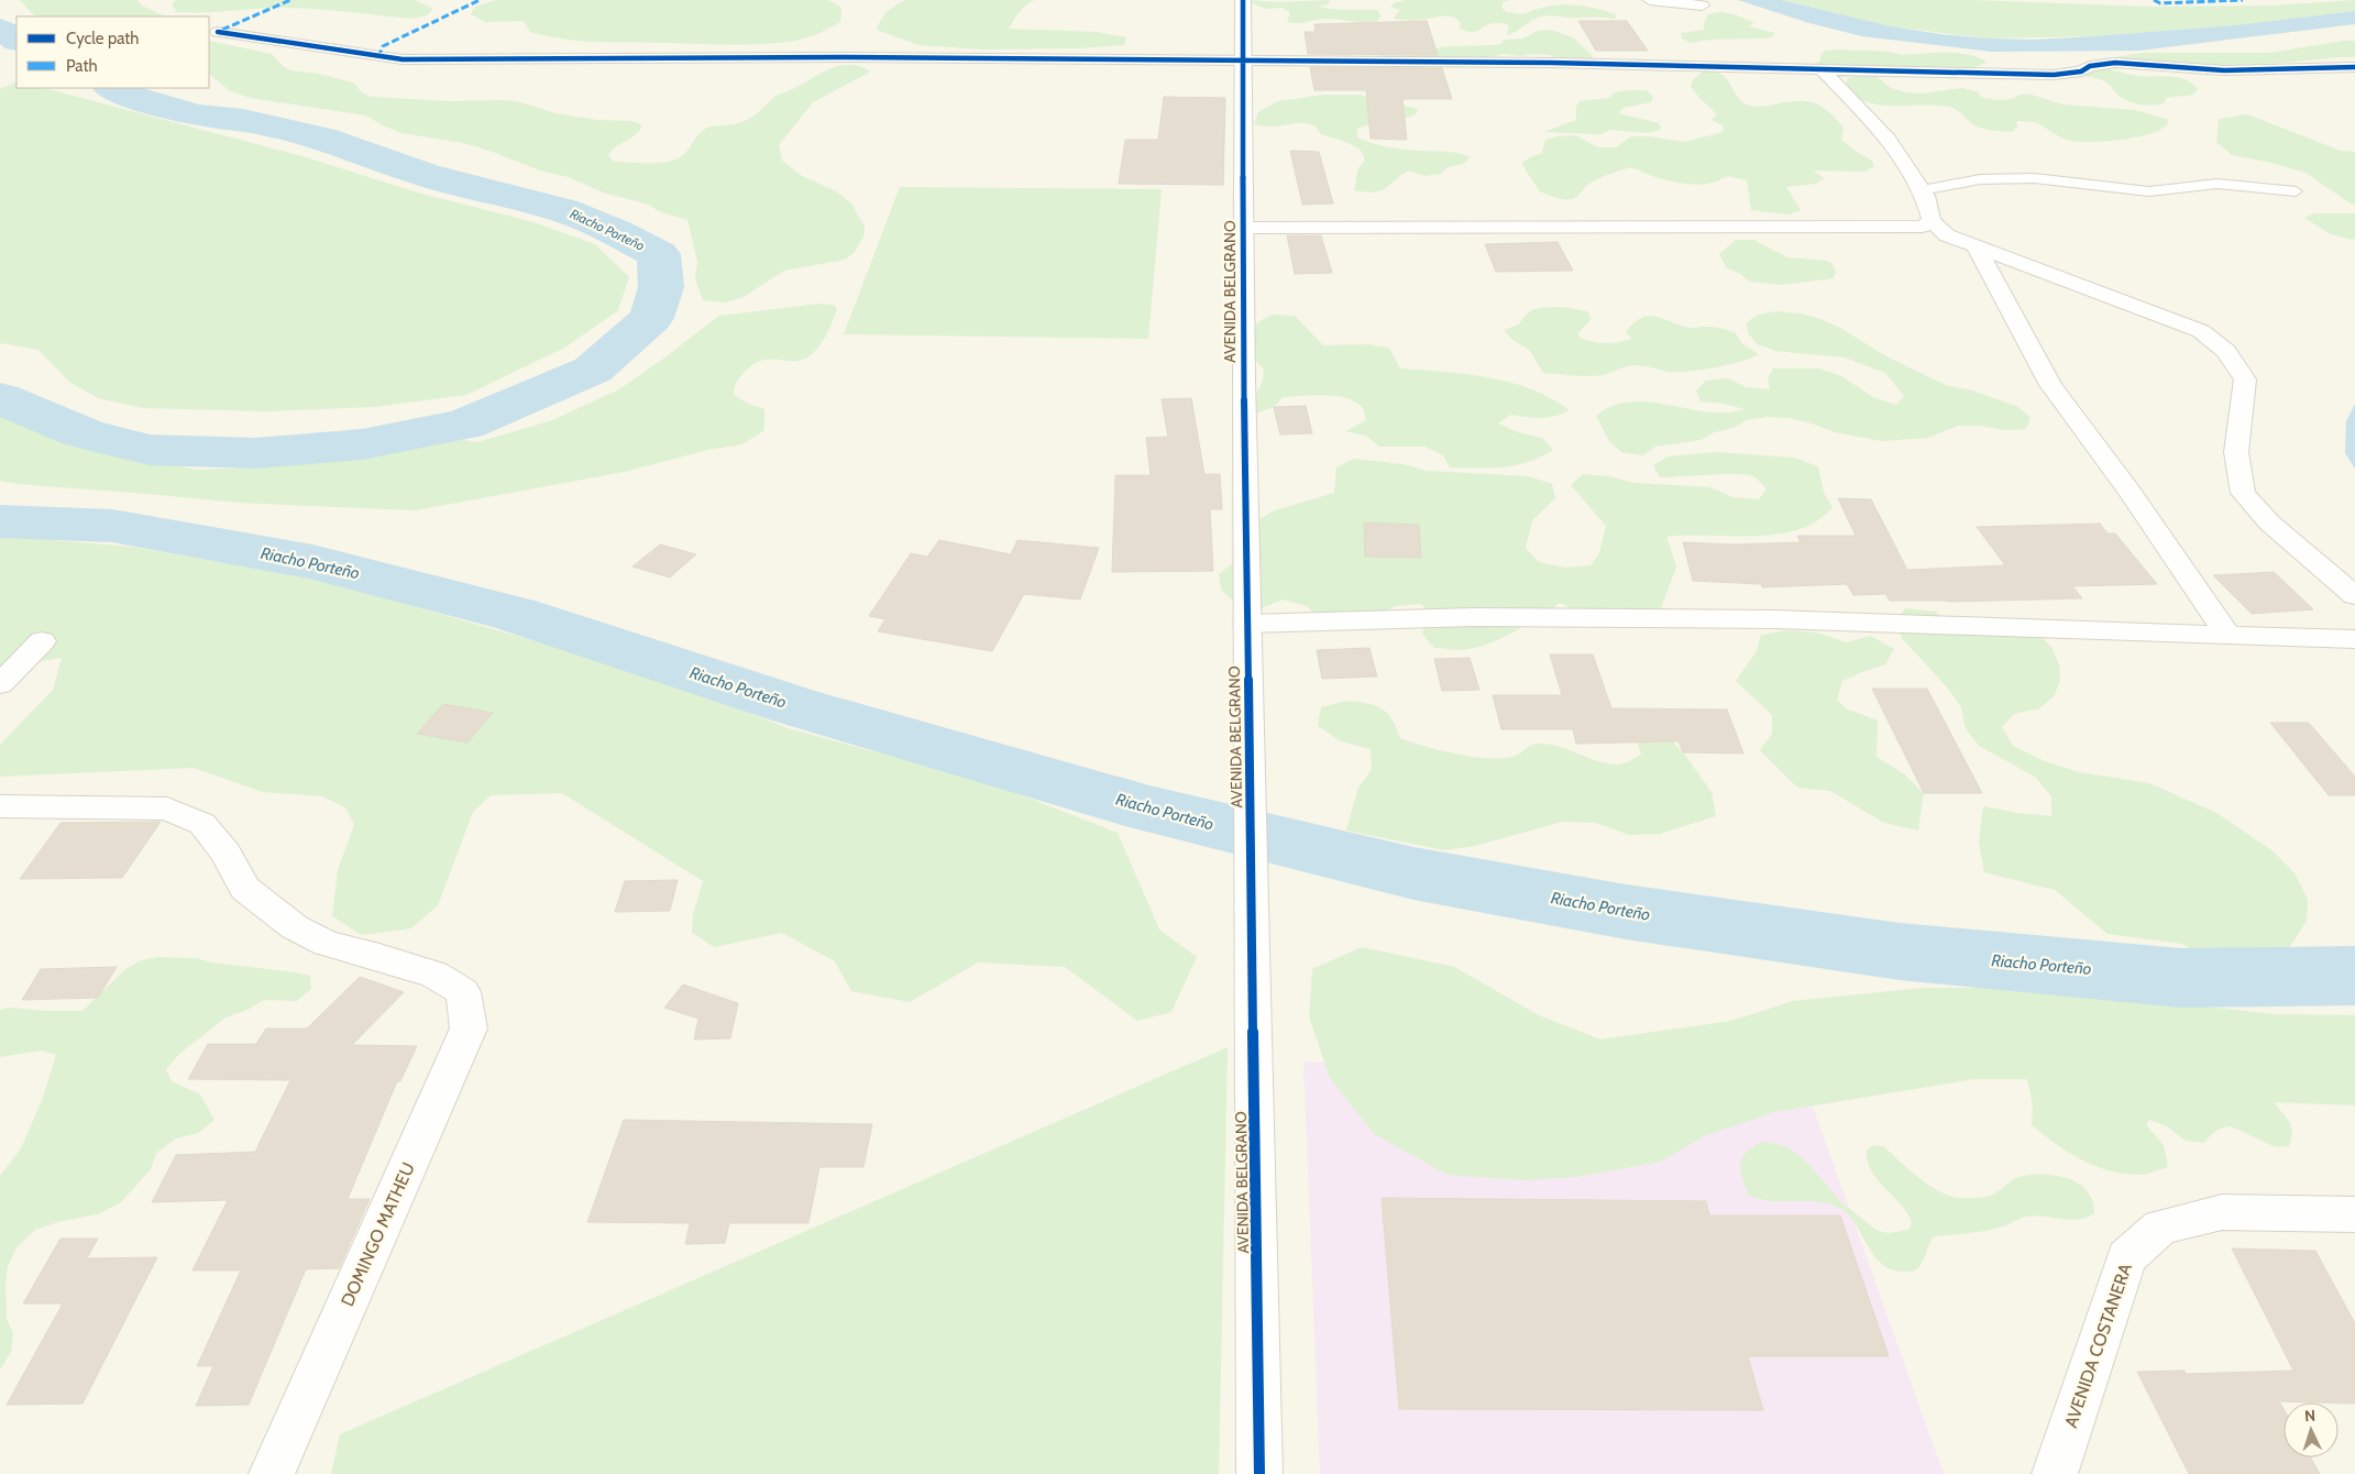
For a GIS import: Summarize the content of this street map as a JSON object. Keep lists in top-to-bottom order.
{
  "streets": {
    "street": ["AVENIDA BELGRANO", "DOMINGO MATHEU", "AVENIDA COSTANERA"]
  },
  "water": ["Riacho Porteño"],
  "legend": ["Cycle path", "Path"],
  "north": "top"
}
